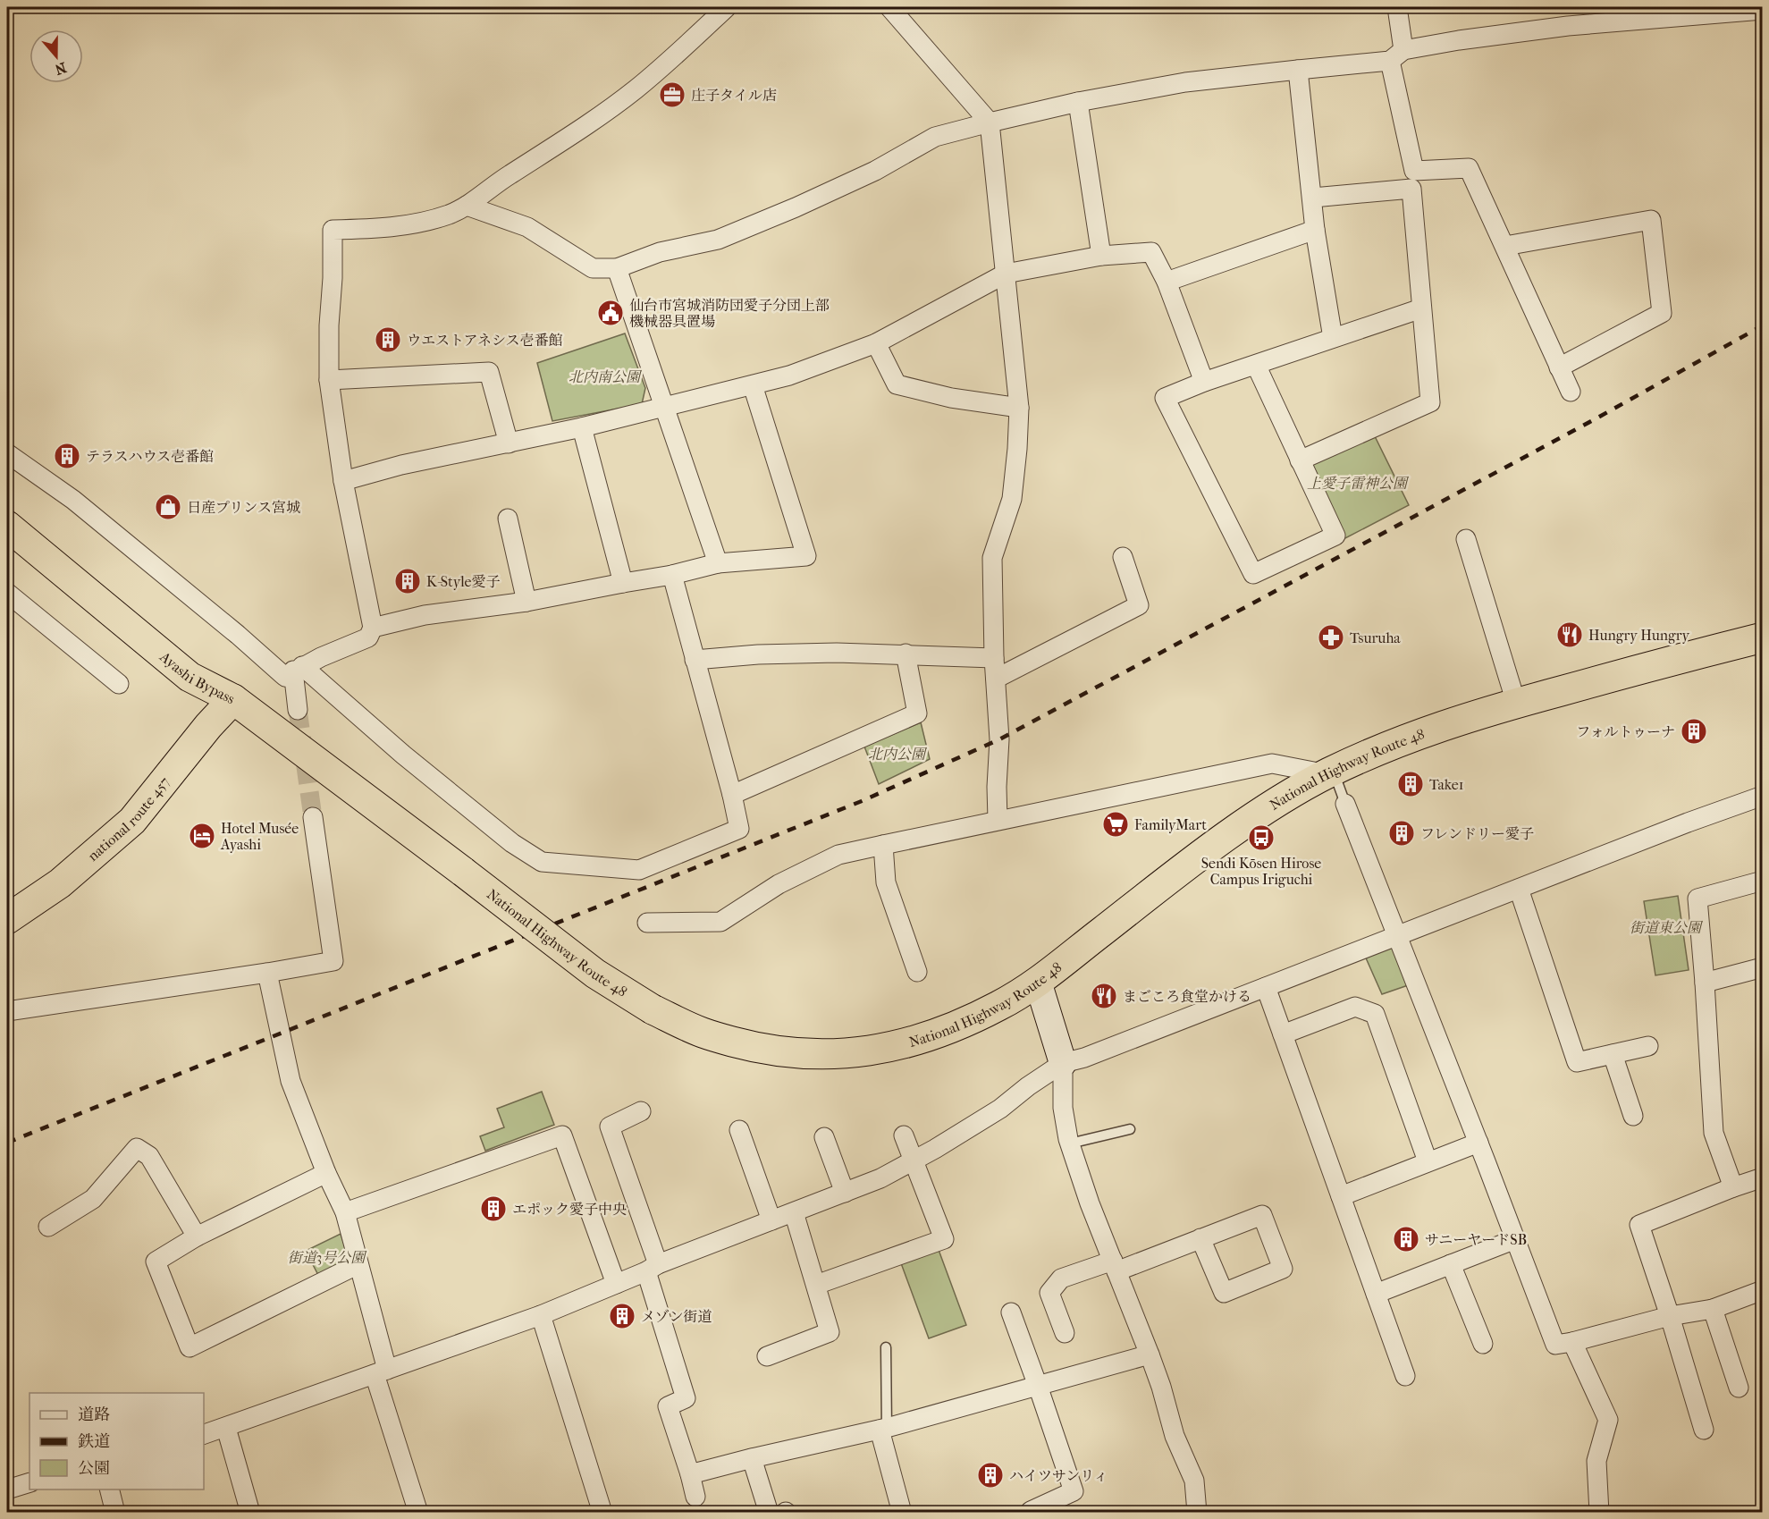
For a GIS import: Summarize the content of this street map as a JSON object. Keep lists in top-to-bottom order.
{
  "streets": {
    "highway": ["Ayashi Bypass", "National Highway Route 48", "national route 457"]
  },
  "crossings": [
    ["Ayashi Bypass", "National Highway Route 48"],
    ["Ayashi Bypass", "national route 457"],
    ["National Highway Route 48", "national route 457"]
  ],
  "parks": [
    "北内南公園",
    "上愛子雷神公園",
    "北内公園",
    "街道東公園",
    "街道3号公園"
  ],
  "places": {
    "office": ["庄子タイル店"],
    "public building": ["仙台市宮城消防団愛子分団上部 機械器具置場"],
    "building": [
      "ウエストアネシス壱番館",
      "テラスハウス壱番館",
      "K-Style愛子",
      "フォルトゥーナ",
      "Take1",
      "フレンドリー愛子",
      "エポック愛子中央",
      "サニーヤードSB",
      "メゾン街道",
      "ハイツサンリィ"
    ],
    "shop": ["日産プリンス宮城"],
    "restaurant": ["Hungry Hungry", "まごころ食堂かける"],
    "pharmacy": ["Tsuruha"],
    "supermarket": ["FamilyMart"],
    "hotel": ["Hotel Musée Ayashi"],
    "bus stop": ["Sendi Kōsen Hirose Campus Iriguchi"]
  },
  "legend": ["道路", "鉄道", "公園"],
  "north": "bottom"
}
